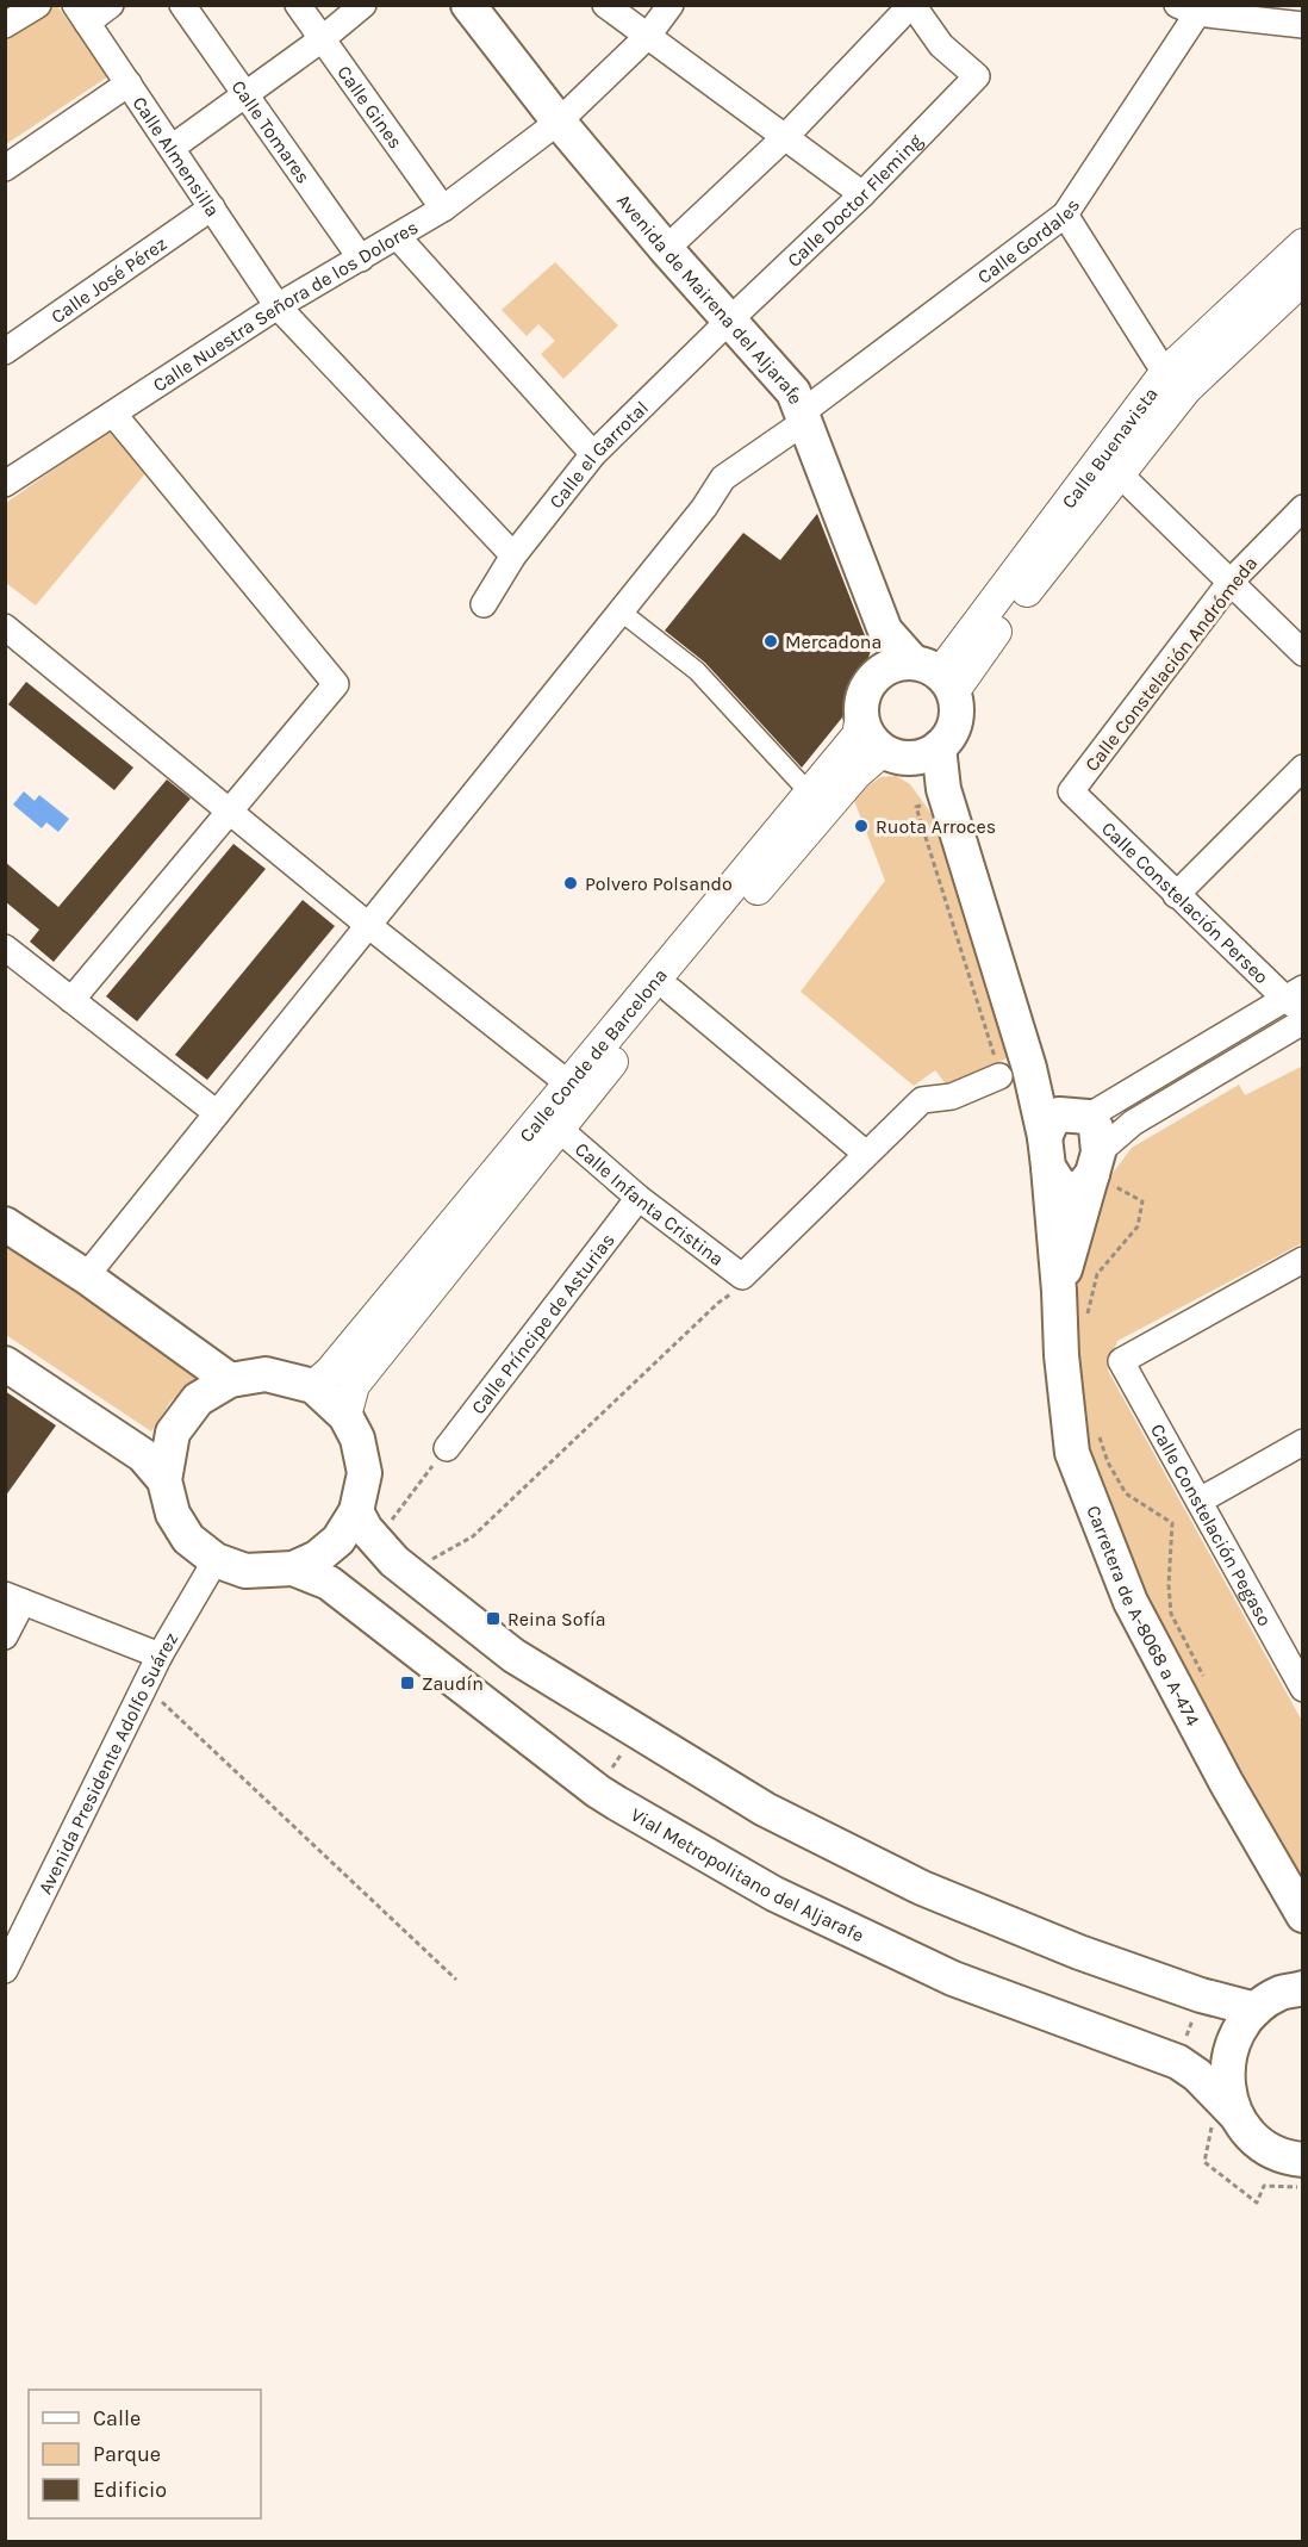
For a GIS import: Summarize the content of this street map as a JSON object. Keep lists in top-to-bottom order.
{
  "streets": {
    "main road": ["Avenida de Mairena del Aljarafe", "Carretera de A-8068 a A-474", "Vial Metropolitano del Aljarafe"],
    "street": [
      "Calle Gines",
      "Calle Tomares",
      "Calle Almensilla",
      "Calle Doctor Fleming",
      "Calle Gordales",
      "Calle José Pérez",
      "Calle Nuestra Señora de los Dolores",
      "Calle Buenavista",
      "Calle el Garrotal",
      "Calle Constelación Andrómeda",
      "Calle Constelación Perseo",
      "Calle Conde de Barcelona",
      "Calle Infanta Cristina",
      "Calle Príncipe de Asturias",
      "Calle Constelación Pegaso",
      "Avenida Presidente Adolfo Suárez"
    ]
  },
  "crossings": [
    ["Calle Gines", "Calle Nuestra Señora de los Dolores"],
    ["Calle Tomares", "Calle Nuestra Señora de los Dolores"],
    ["Calle Almensilla", "Calle José Pérez"],
    ["Calle Almensilla", "Calle Nuestra Señora de los Dolores"],
    ["Calle Almensilla", "Calle el Garrotal"],
    ["Calle Doctor Fleming", "Avenida de Mairena del Aljarafe"],
    ["Calle Doctor Fleming", "Calle el Garrotal"],
    ["Calle Gordales", "Avenida de Mairena del Aljarafe"],
    ["Avenida de Mairena del Aljarafe", "Calle Nuestra Señora de los Dolores"],
    ["Avenida de Mairena del Aljarafe", "Calle el Garrotal"],
    ["Calle Buenavista", "Calle Conde de Barcelona"],
    ["Calle Buenavista", "Carretera de A-8068 a A-474"],
    ["Calle Constelación Andrómeda", "Calle Constelación Perseo"],
    ["Calle Conde de Barcelona", "Calle Infanta Cristina"],
    ["Calle Conde de Barcelona", "Carretera de A-8068 a A-474"],
    ["Calle Conde de Barcelona", "Avenida Presidente Adolfo Suárez"],
    ["Calle Conde de Barcelona", "Vial Metropolitano del Aljarafe"],
    ["Calle Infanta Cristina", "Calle Príncipe de Asturias"],
    ["Avenida Presidente Adolfo Suárez", "Vial Metropolitano del Aljarafe"]
  ],
  "places": {
    "other": ["Mercadona", "Ruota Arroces", "Polvero Polsando"],
    "transit": ["Reina Sofía", "Zaudín"]
  },
  "legend": ["Calle", "Parque", "Edificio"]
}
